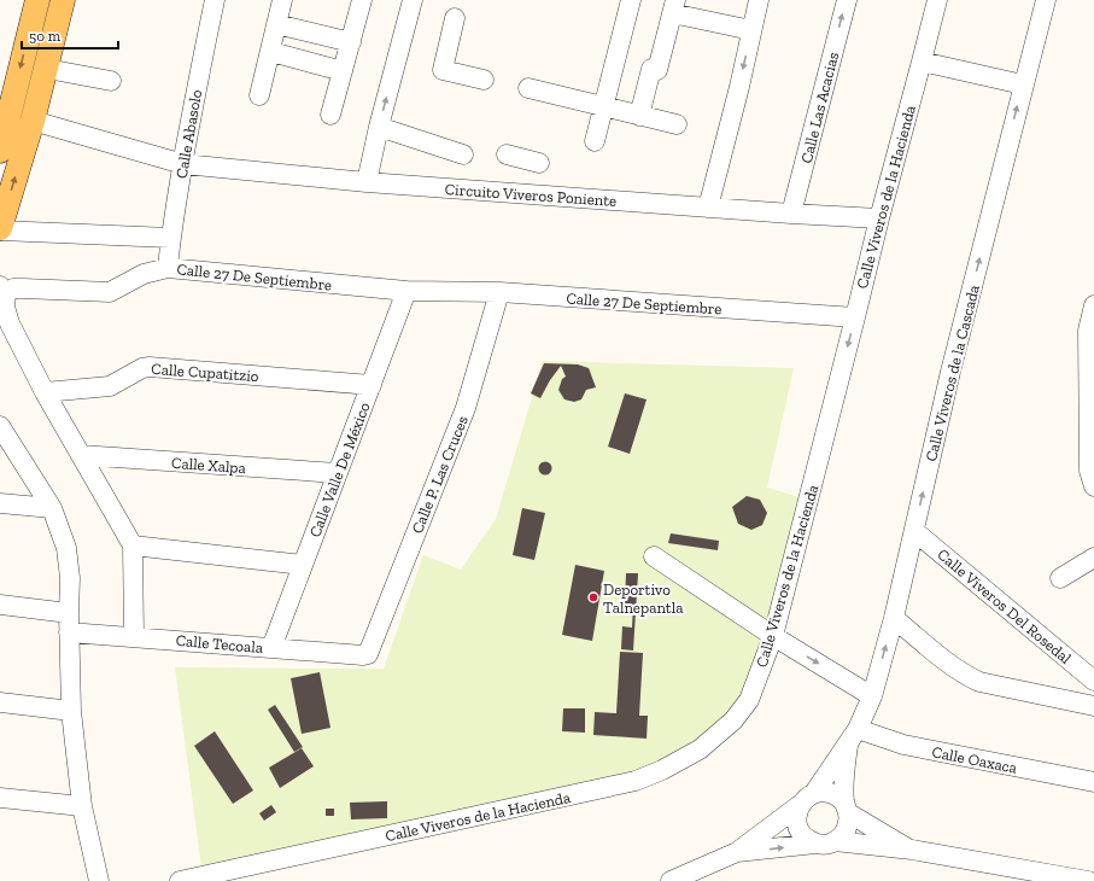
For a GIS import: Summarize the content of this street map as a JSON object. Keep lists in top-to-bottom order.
{
  "streets": {
    "street": [
      "Calle Las Acacias",
      "Calle Abasolo",
      "Circuito Viveros Poniente",
      "Calle Viveros de la Hacienda",
      "Calle 27 De Septiembre",
      "Calle Cupatitzio",
      "Calle Viveros de la Cascada",
      "Calle Xalpa",
      "Calle Valle De México",
      "Calle P. Las Cruces",
      "Calle Viveros Del Rosedal",
      "Calle Tecoala",
      "Calle Oaxaca"
    ]
  },
  "crossings": [
    ["Calle Las Acacias", "Circuito Viveros Poniente"],
    ["Calle Abasolo", "Circuito Viveros Poniente"],
    ["Calle Abasolo", "Calle 27 De Septiembre"],
    ["Circuito Viveros Poniente", "Calle Viveros de la Hacienda"],
    ["Calle Viveros de la Hacienda", "Calle 27 De Septiembre"],
    ["Calle 27 De Septiembre", "Calle Cupatitzio"],
    ["Calle 27 De Septiembre", "Calle Xalpa"],
    ["Calle 27 De Septiembre", "Calle Valle De México"],
    ["Calle 27 De Septiembre", "Calle P. Las Cruces"],
    ["Calle 27 De Septiembre", "Calle Tecoala"],
    ["Calle Cupatitzio", "Calle Valle De México"],
    ["Calle Viveros de la Cascada", "Calle Viveros Del Rosedal"],
    ["Calle Viveros de la Cascada", "Calle Oaxaca"],
    ["Calle Xalpa", "Calle Valle De México"],
    ["Calle Valle De México", "Calle Tecoala"],
    ["Calle P. Las Cruces", "Calle Tecoala"]
  ],
  "places": ["Deportivo Talnepantla"],
  "scale_bar": "50 m"
}
